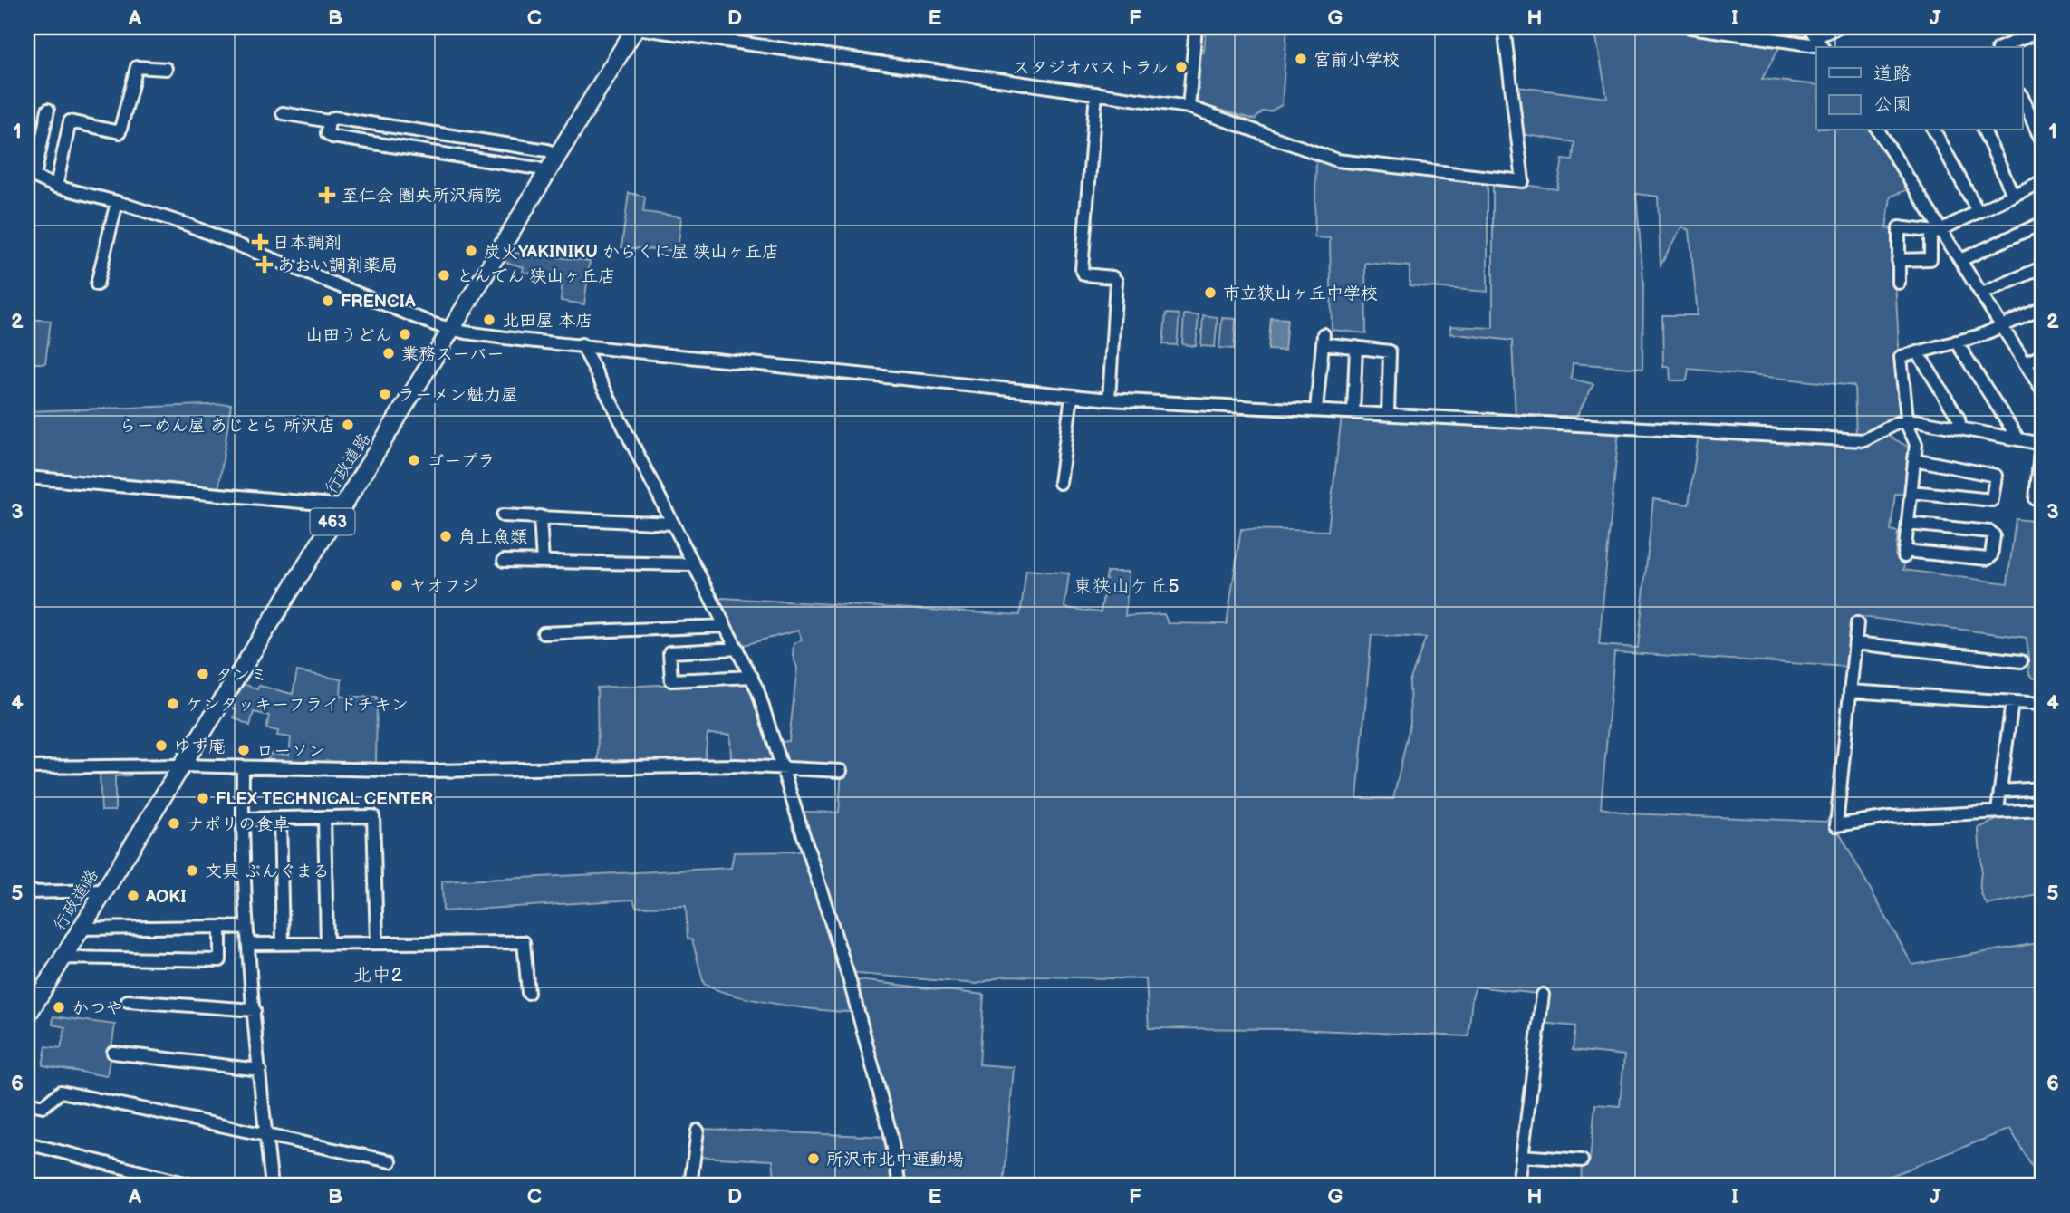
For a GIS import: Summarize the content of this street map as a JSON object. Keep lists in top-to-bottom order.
{
  "streets": {
    "highway": ["行政道路", "463"]
  },
  "districts": ["東狭山ケ丘5", "北中2"],
  "places": {
    "other": [
      "宮前小学校",
      "スタジオパストラル",
      "炭火YAKINIKU からくに屋 狭山ヶ丘店",
      "とんでん 狭山ヶ丘店",
      "市立狭山ヶ丘中学校",
      "FRENCIA",
      "北田屋 本店",
      "山田うどん",
      "業務スーパー",
      "ラーメン魁力屋",
      "らーめん屋 あじとら 所沢店",
      "ゴープラ",
      "角上魚類",
      "ヤオフジ",
      "タンミ",
      "ケンタッキーフライドチキン",
      "ゆず庵",
      "ローソン",
      "FLEX TECHNICAL CENTER",
      "ナポリの食卓",
      "文具 ぶんぐまる",
      "AOKI",
      "かつや",
      "所沢市北中運動場"
    ],
    "health": ["至仁会 圏央所沢病院", "日本調剤", "あおい調剤薬局"]
  },
  "legend": ["道路", "公園"],
  "grid": {
    "columns": [
      "A",
      "B",
      "C",
      "D",
      "E",
      "F",
      "G",
      "H",
      "I",
      "J"
    ],
    "rows": [
      "1",
      "2",
      "3",
      "4",
      "5",
      "6"
    ]
  }
}
